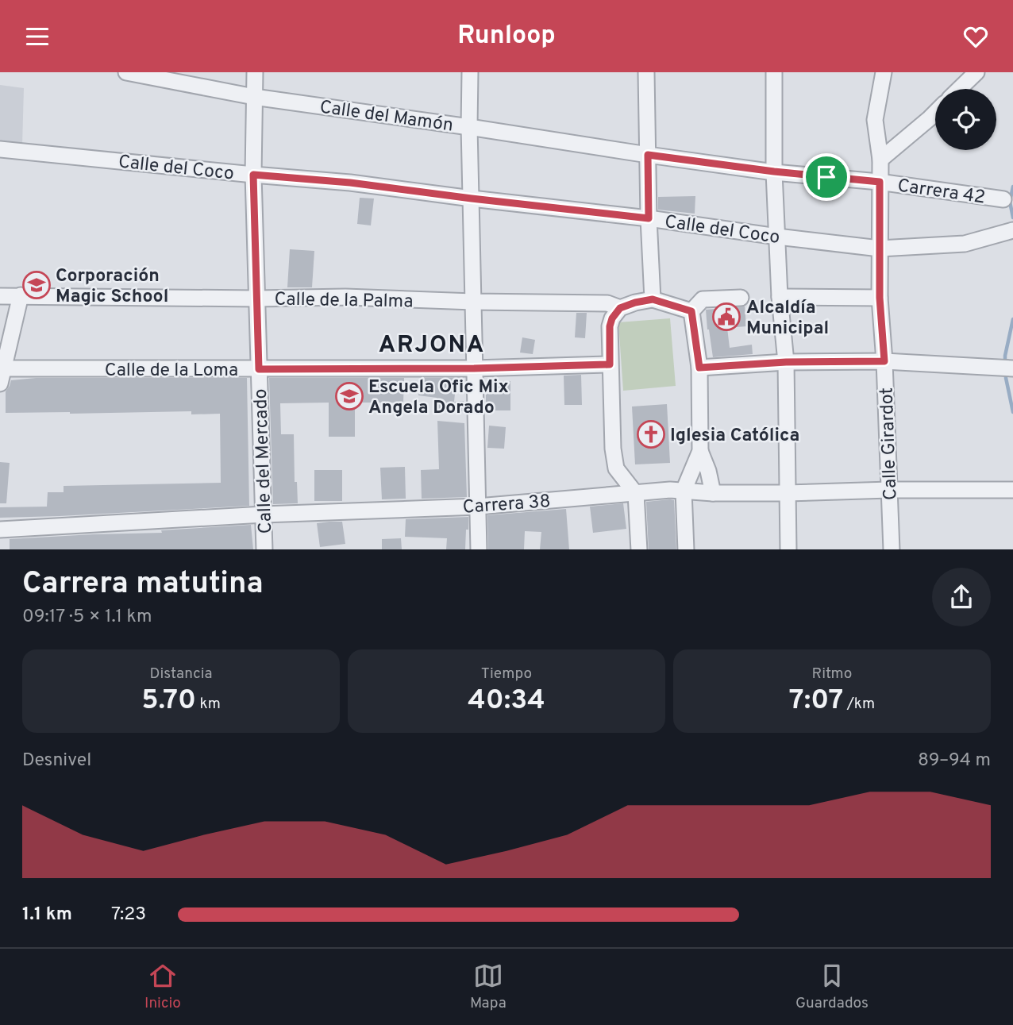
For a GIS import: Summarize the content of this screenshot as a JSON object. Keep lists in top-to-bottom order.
{
  "streets": {
    "street": [
      "Calle del Mamón",
      "Calle del Coco",
      "Carrera 42",
      "Calle de la Palma",
      "Calle de la Loma",
      "Calle Girardot",
      "Calle del Mercado",
      "Carrera 38"
    ]
  },
  "crossings": [
    ["Calle del Mamón", "Carrera 42"],
    ["Calle del Mamón", "Calle del Mercado"],
    ["Calle del Coco", "Calle Girardot"],
    ["Calle del Coco", "Calle del Mercado"],
    ["Carrera 42", "Calle Girardot"],
    ["Calle de la Palma", "Calle del Mercado"],
    ["Calle de la Loma", "Calle del Mercado"],
    ["Calle Girardot", "Carrera 38"],
    ["Calle del Mercado", "Carrera 38"]
  ],
  "districts": ["ARJONA"],
  "places": {
    "school or university": ["Corporación Magic School", "Escuela Ofic Mix Angela Dorado"],
    "public building": ["Alcaldía Municipal"],
    "church": ["Iglesia Católica"]
  },
  "page": {
    "header": "Runloop",
    "heading": ["Carrera matutina", "09:17 · 5 × 1.1 km"],
    "stats": [
      ["Distancia", "5.70 km"],
      ["Tiempo", "40:34"],
      ["Ritmo", "7:07 /km"]
    ],
    "chart": ["Desnivel", "89–94 m"],
    "list": [
      {
        "name": "1.1 km",
        "note": "7:23"
      }
    ],
    "tabs": ["Inicio", "Mapa", "Guardados"]
  }
}
